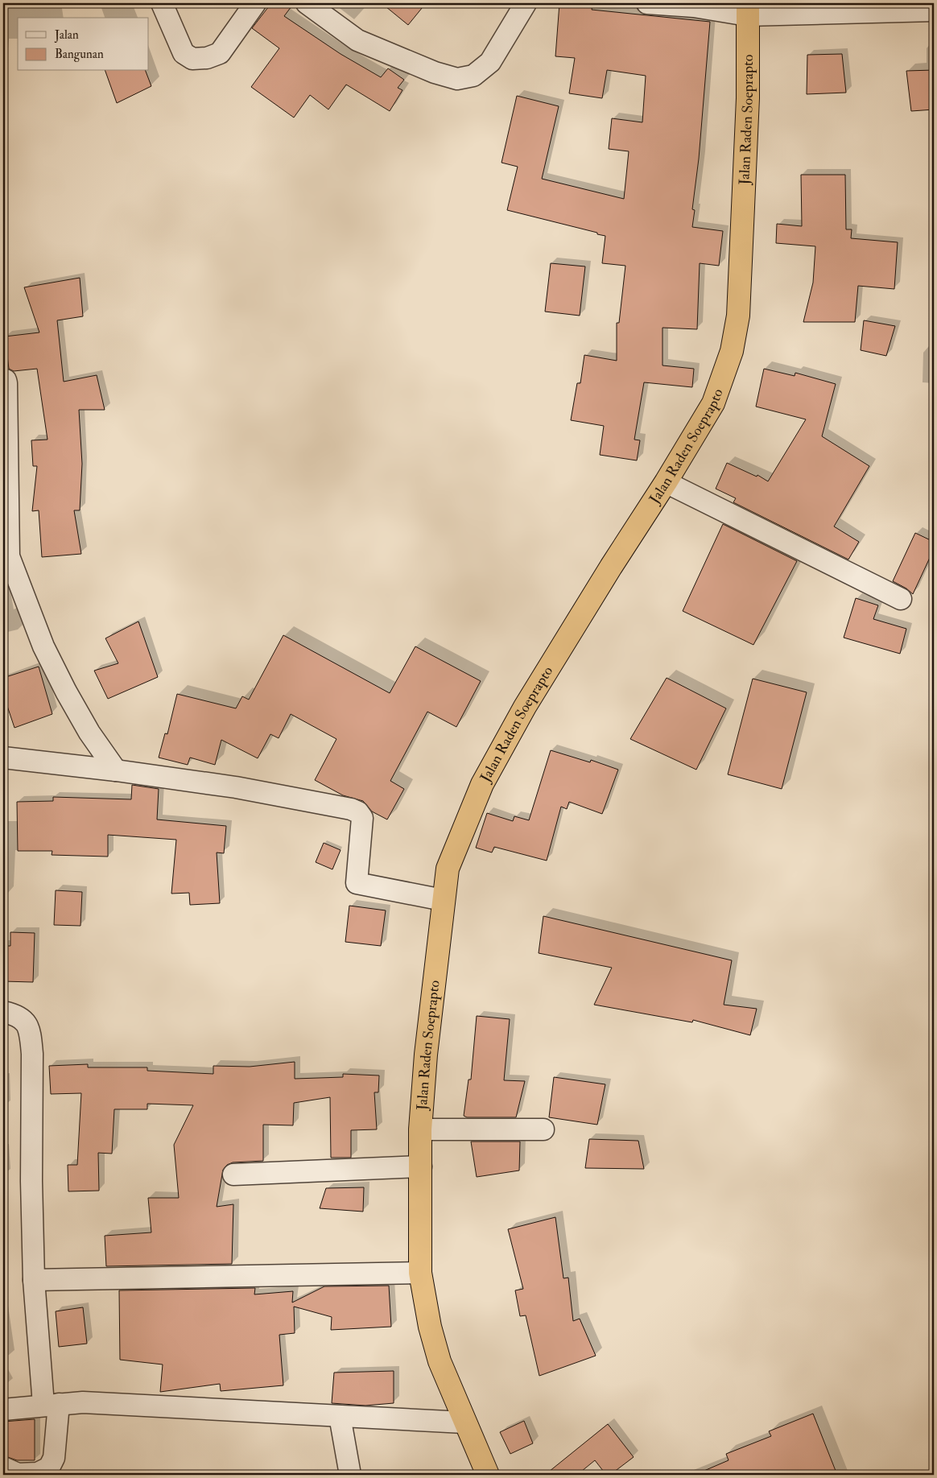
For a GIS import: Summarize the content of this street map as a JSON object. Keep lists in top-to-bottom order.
{
  "streets": {
    "highway": ["Jalan Raden Soeprapto"]
  },
  "legend": ["Jalan", "Bangunan"]
}
